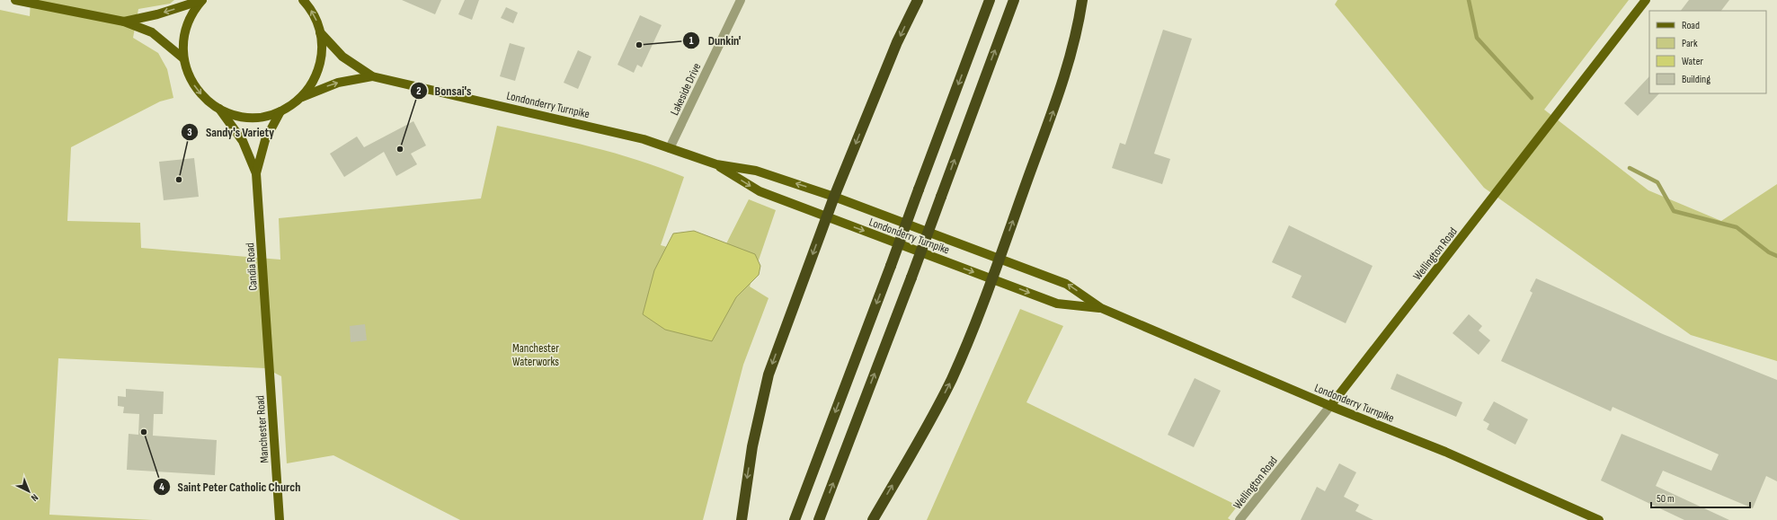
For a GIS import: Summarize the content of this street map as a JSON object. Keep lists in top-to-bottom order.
{
  "streets": {
    "main road": [
      "Londonderry Turnpike",
      "Wellington Road",
      "Candia Road",
      "Manchester Road"
    ],
    "street": ["Lakeside Drive"]
  },
  "crossings": [
    ["Lakeside Drive", "Londonderry Turnpike"],
    ["Londonderry Turnpike", "Wellington Road"],
    ["Candia Road", "Manchester Road"]
  ],
  "parks": ["Manchester Waterworks"],
  "places": [
    "Dunkin'",
    "Bonsai's",
    "Sandy's Variety",
    "Saint Peter Catholic Church"
  ],
  "legend": [
    "Road",
    "Park",
    "Water",
    "Building"
  ],
  "scale_bar": "50 m",
  "north": "bottom right"
}
